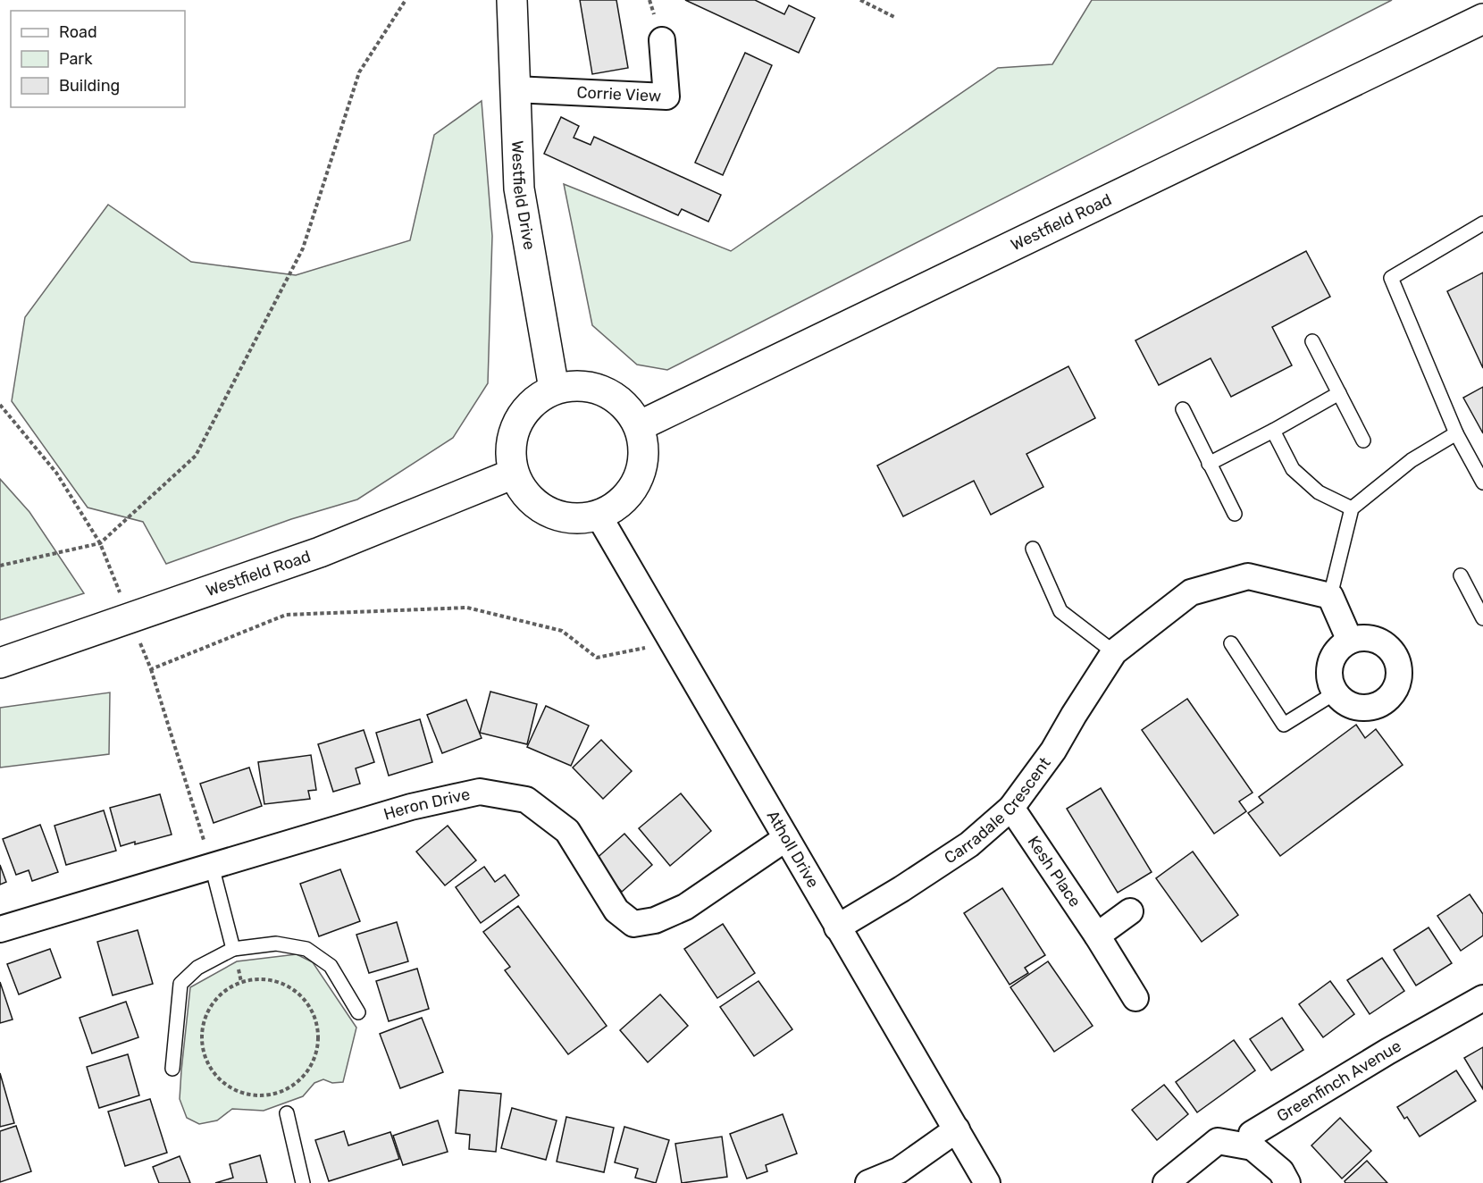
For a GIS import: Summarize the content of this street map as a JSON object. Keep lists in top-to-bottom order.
{
  "streets": {
    "street": [
      "Corrie View",
      "Westfield Drive",
      "Westfield Road",
      "Heron Drive",
      "Carradale Crescent",
      "Atholl Drive",
      "Kesh Place",
      "Greenfinch Avenue"
    ]
  },
  "crossings": [
    ["Corrie View", "Westfield Drive"],
    ["Westfield Drive", "Westfield Road"],
    ["Westfield Drive", "Atholl Drive"],
    ["Westfield Road", "Atholl Drive"],
    ["Heron Drive", "Atholl Drive"],
    ["Carradale Crescent", "Atholl Drive"],
    ["Carradale Crescent", "Kesh Place"]
  ],
  "legend": ["Road", "Park", "Building"]
}
